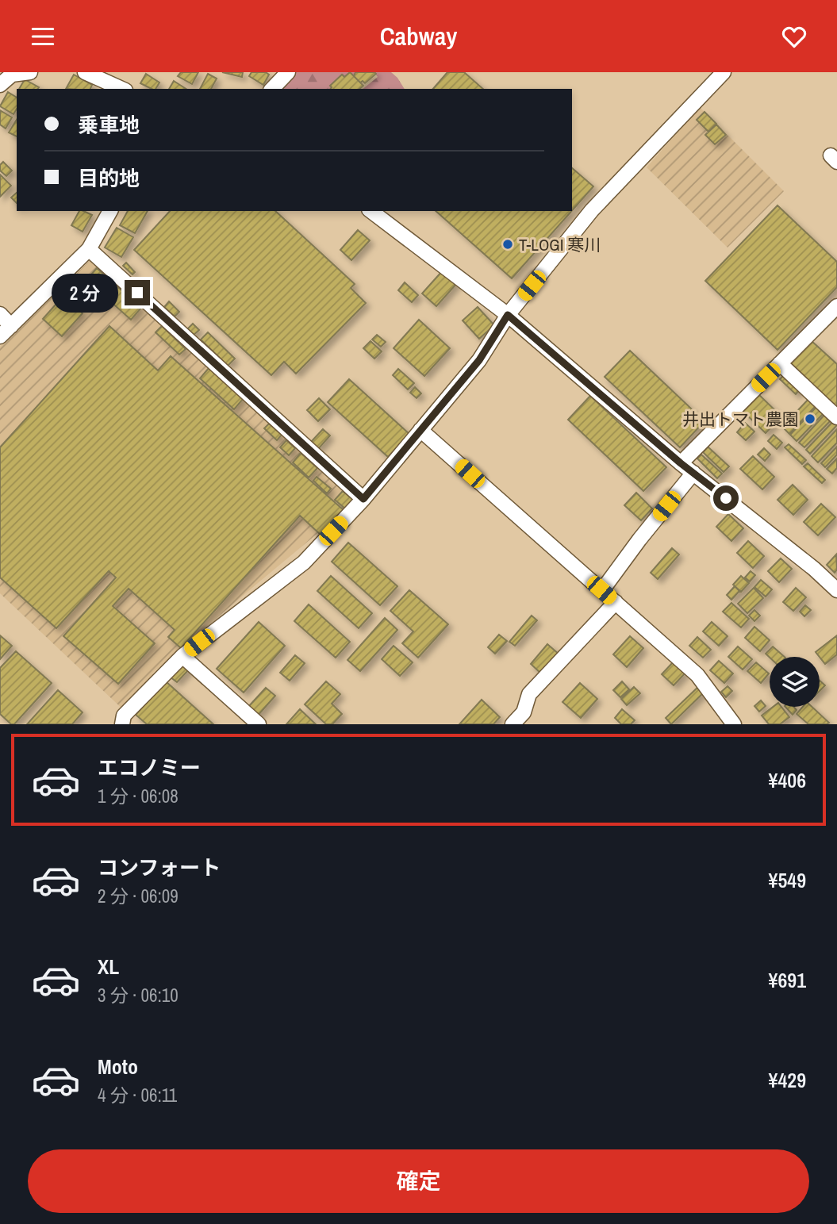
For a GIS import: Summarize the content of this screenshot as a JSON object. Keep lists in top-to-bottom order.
{
  "places": ["T-LOGI 寒川", "井出トマト農園"],
  "page": {
    "header": "Cabway",
    "banner": ["乗車地", "目的地"],
    "bubble": "2 分",
    "list": [
      {
        "name": "エコノミー",
        "note": "1 分 · 06:08",
        "value": "¥406"
      },
      {
        "name": "コンフォート",
        "note": "2 分 · 06:09",
        "value": "¥549"
      },
      {
        "name": "XL",
        "note": "3 分 · 06:10",
        "value": "¥691"
      },
      {
        "name": "Moto",
        "note": "4 分 · 06:11",
        "value": "¥429"
      }
    ],
    "buttons": "確定"
  }
}
